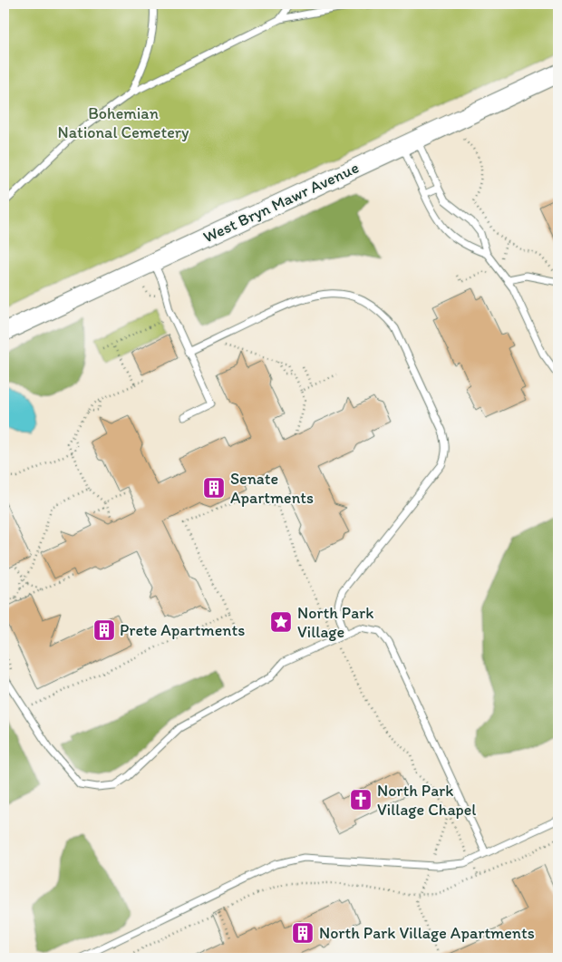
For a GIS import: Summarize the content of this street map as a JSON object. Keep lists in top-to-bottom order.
{
  "streets": {
    "street": ["West Bryn Mawr Avenue"]
  },
  "parks": ["Bohemian National Cemetery"],
  "places": {
    "building": ["Senate Apartments", "Prete Apartments", "North Park Village Apartments"],
    "place": ["North Park Village"],
    "church": ["North Park Village Chapel"]
  }
}
